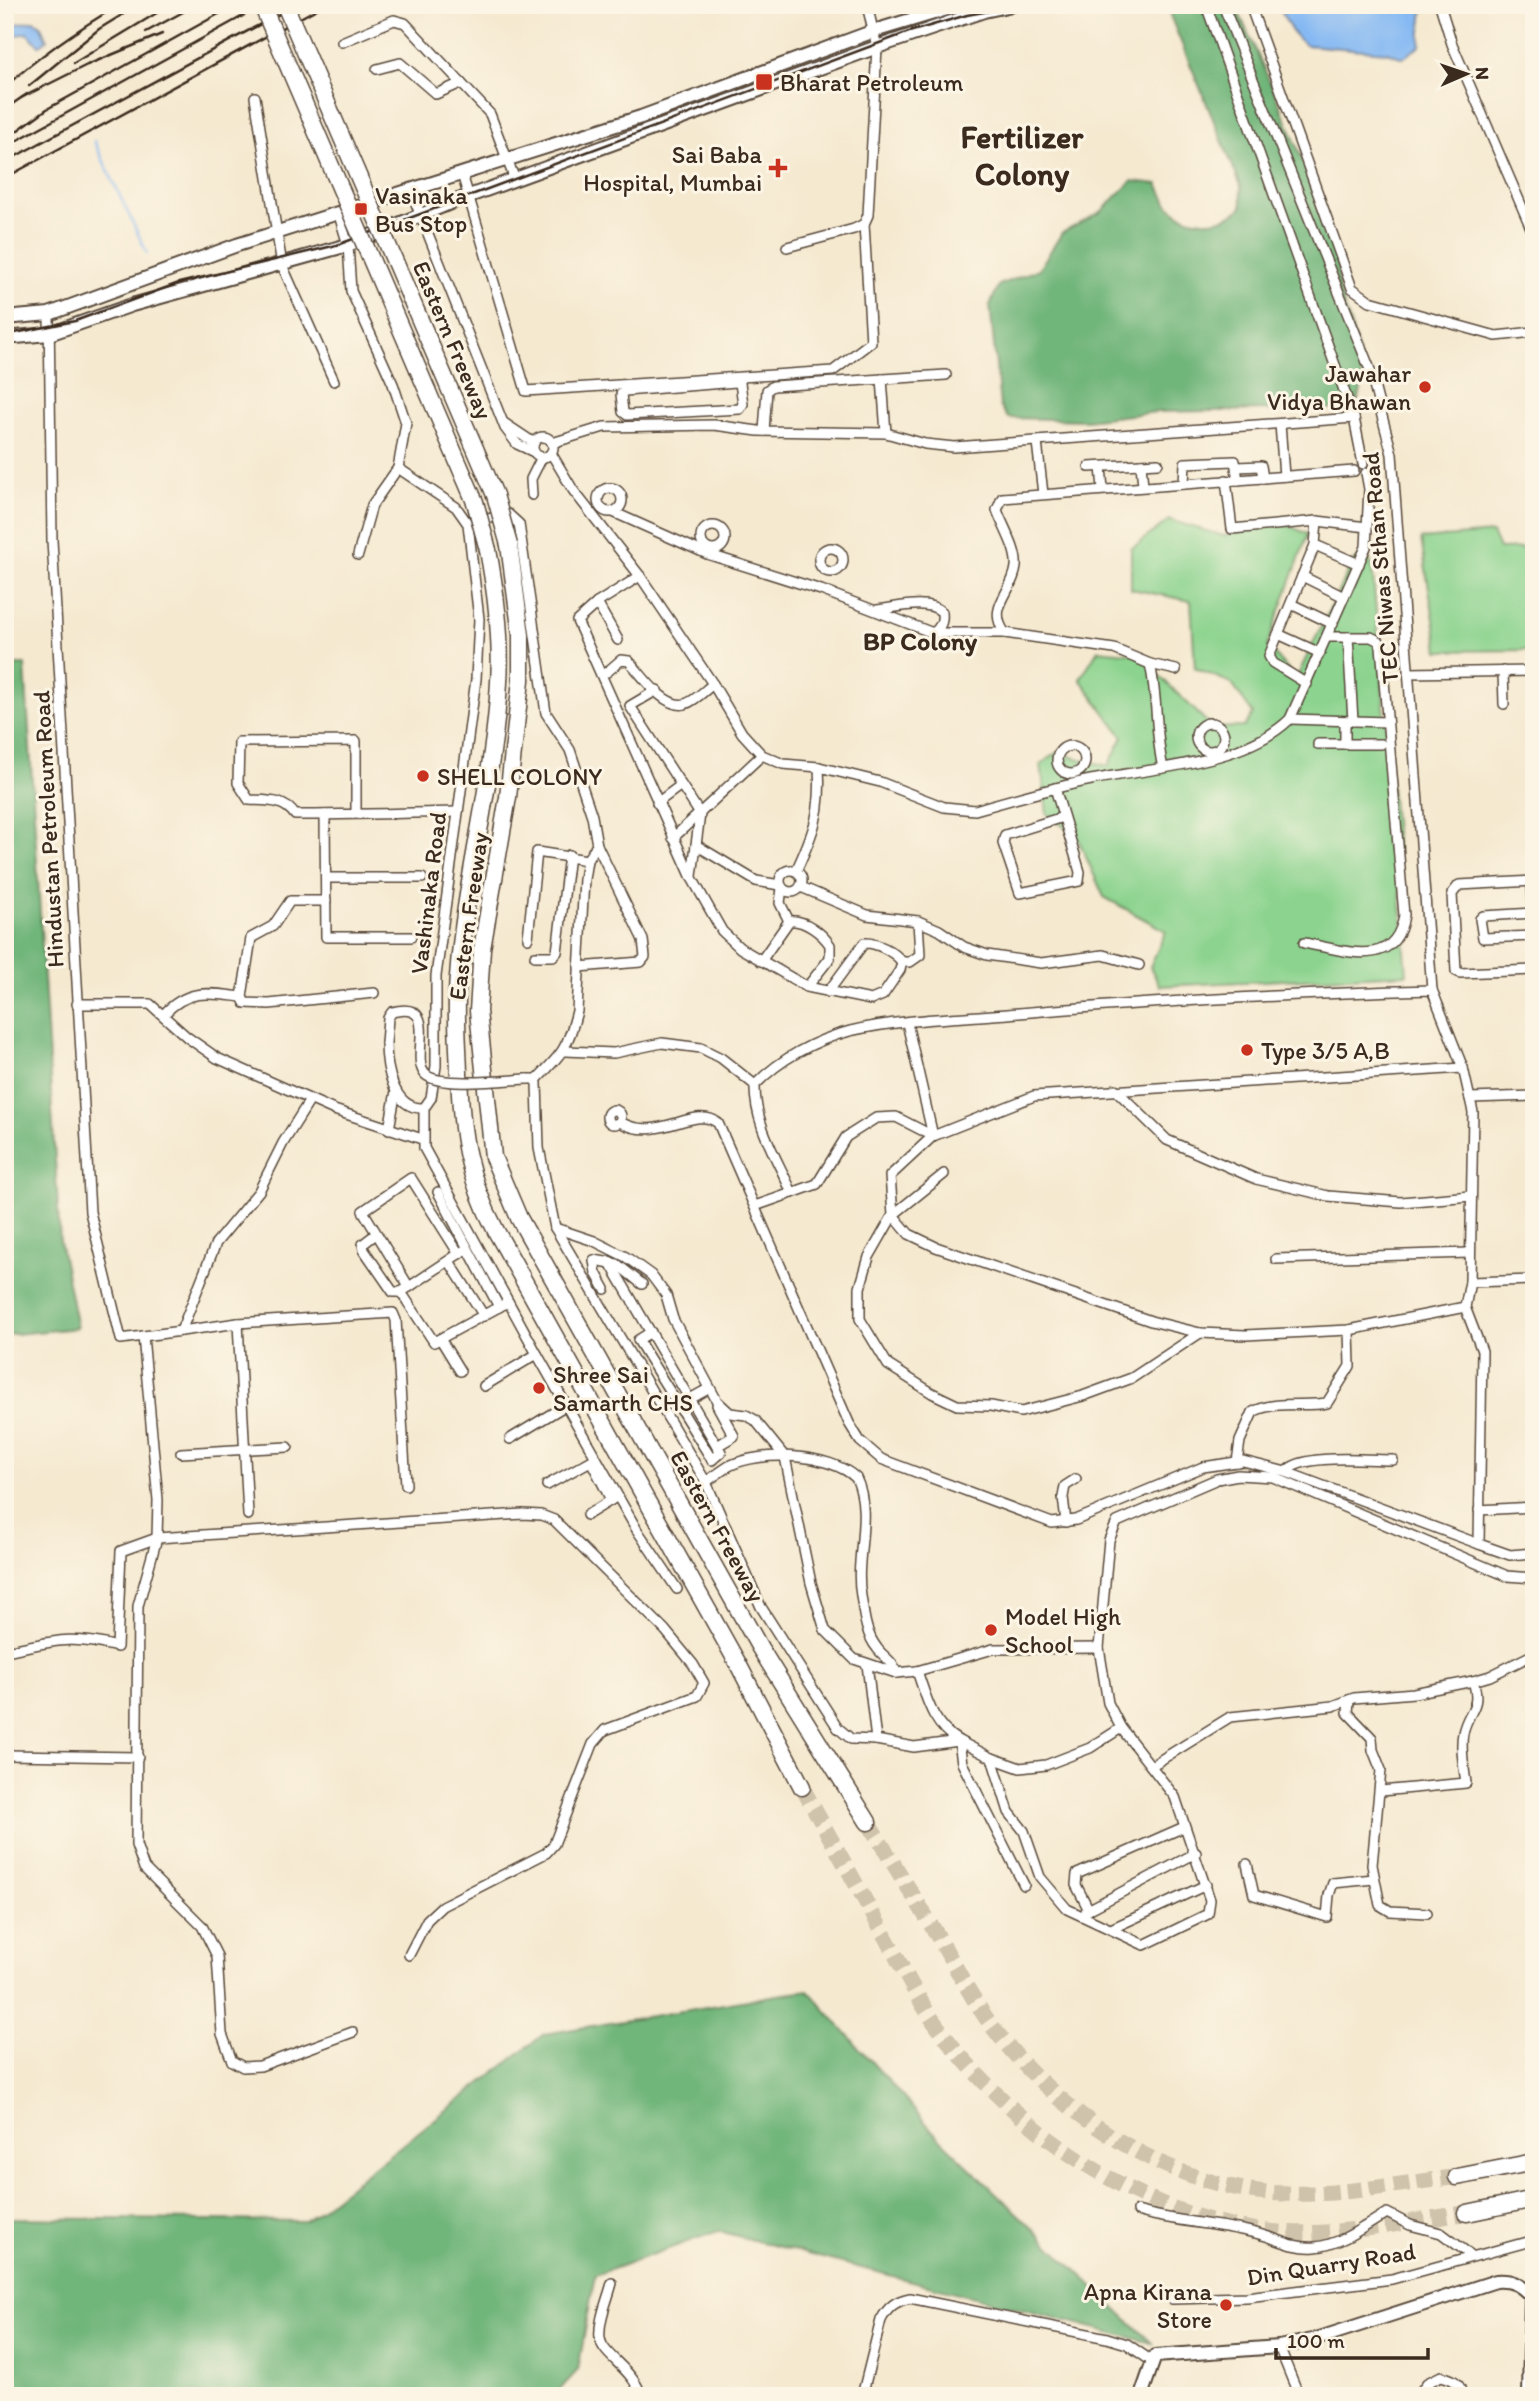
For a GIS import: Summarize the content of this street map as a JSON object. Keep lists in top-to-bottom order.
{
  "streets": {
    "highway": ["Eastern Freeway"],
    "street": [
      "TEC Niwas Sthan Road",
      "Hindustan Petroleum Road",
      "Vashinaka Road",
      "Din Quarry Road"
    ]
  },
  "districts": ["Fertilizer Colony", "BP Colony"],
  "places": {
    "transit": ["Bharat Petroleum", "Vasinaka Bus Stop"],
    "health": ["Sai Baba Hospital, Mumbai"],
    "other": [
      "Jawahar Vidya Bhawan",
      "SHELL COLONY",
      "Type 3/5 A,B",
      "Shree Sai Samarth CHS",
      "Model High School",
      "Apna Kirana Store"
    ]
  },
  "scale_bar": "100 m",
  "north": "right"
}
